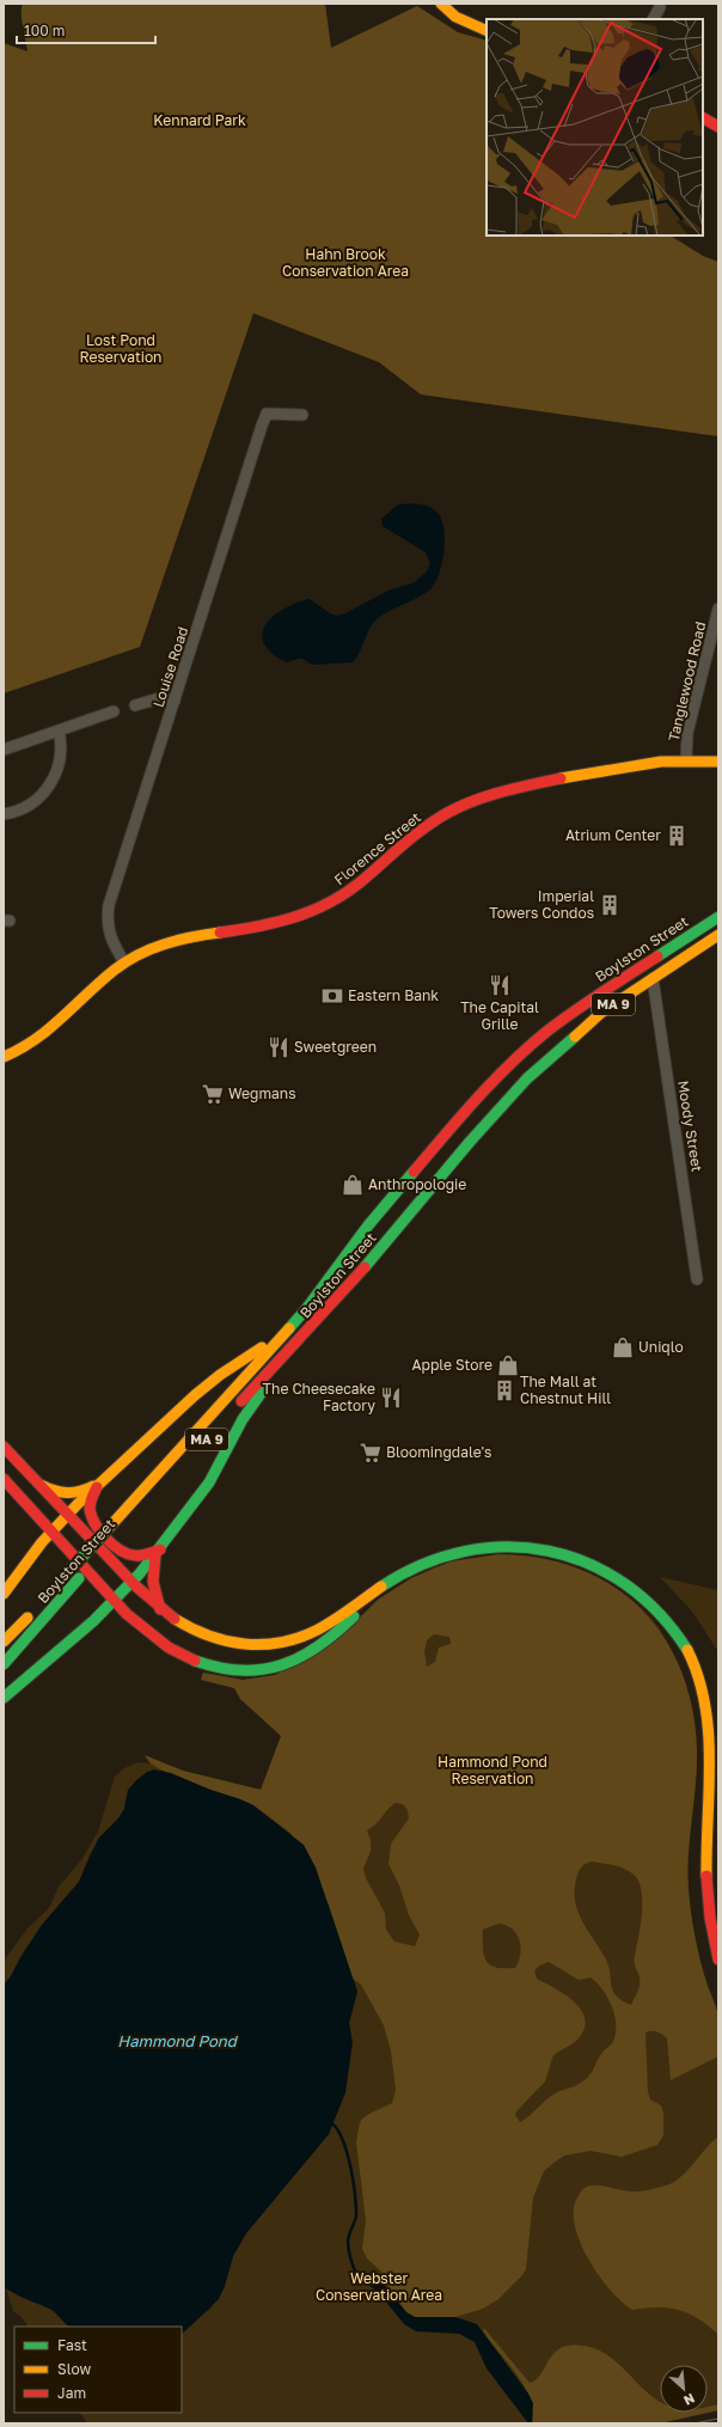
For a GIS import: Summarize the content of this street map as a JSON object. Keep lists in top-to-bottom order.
{
  "streets": {
    "main road": ["Florence Street", "Boylston Street", "MA 9"],
    "street": ["Louise Road", "Tanglewood Road", "Moody Street"]
  },
  "crossings": [
    ["Louise Road", "Florence Street"],
    ["Tanglewood Road", "Florence Street"],
    ["Boylston Street", "Moody Street"]
  ],
  "water": ["Hammond Pond"],
  "parks": [
    "Kennard Park",
    "Hahn Brook Conservation Area",
    "Lost Pond Reservation",
    "Hammond Pond Reservation",
    "Webster Conservation Area"
  ],
  "places": {
    "building": ["Atrium Center", "Imperial Towers Condos", "The Mall at Chestnut Hill"],
    "restaurant": ["The Capital Grille", "Sweetgreen", "The Cheesecake Factory"],
    "bank": ["Eastern Bank"],
    "supermarket": ["Wegmans", "Bloomingdale's"],
    "shop": ["Anthropologie", "Uniqlo", "Apple Store"]
  },
  "legend": ["Fast", "Slow", "Jam"],
  "scale_bar": "100 m",
  "north": "bottom right"
}
